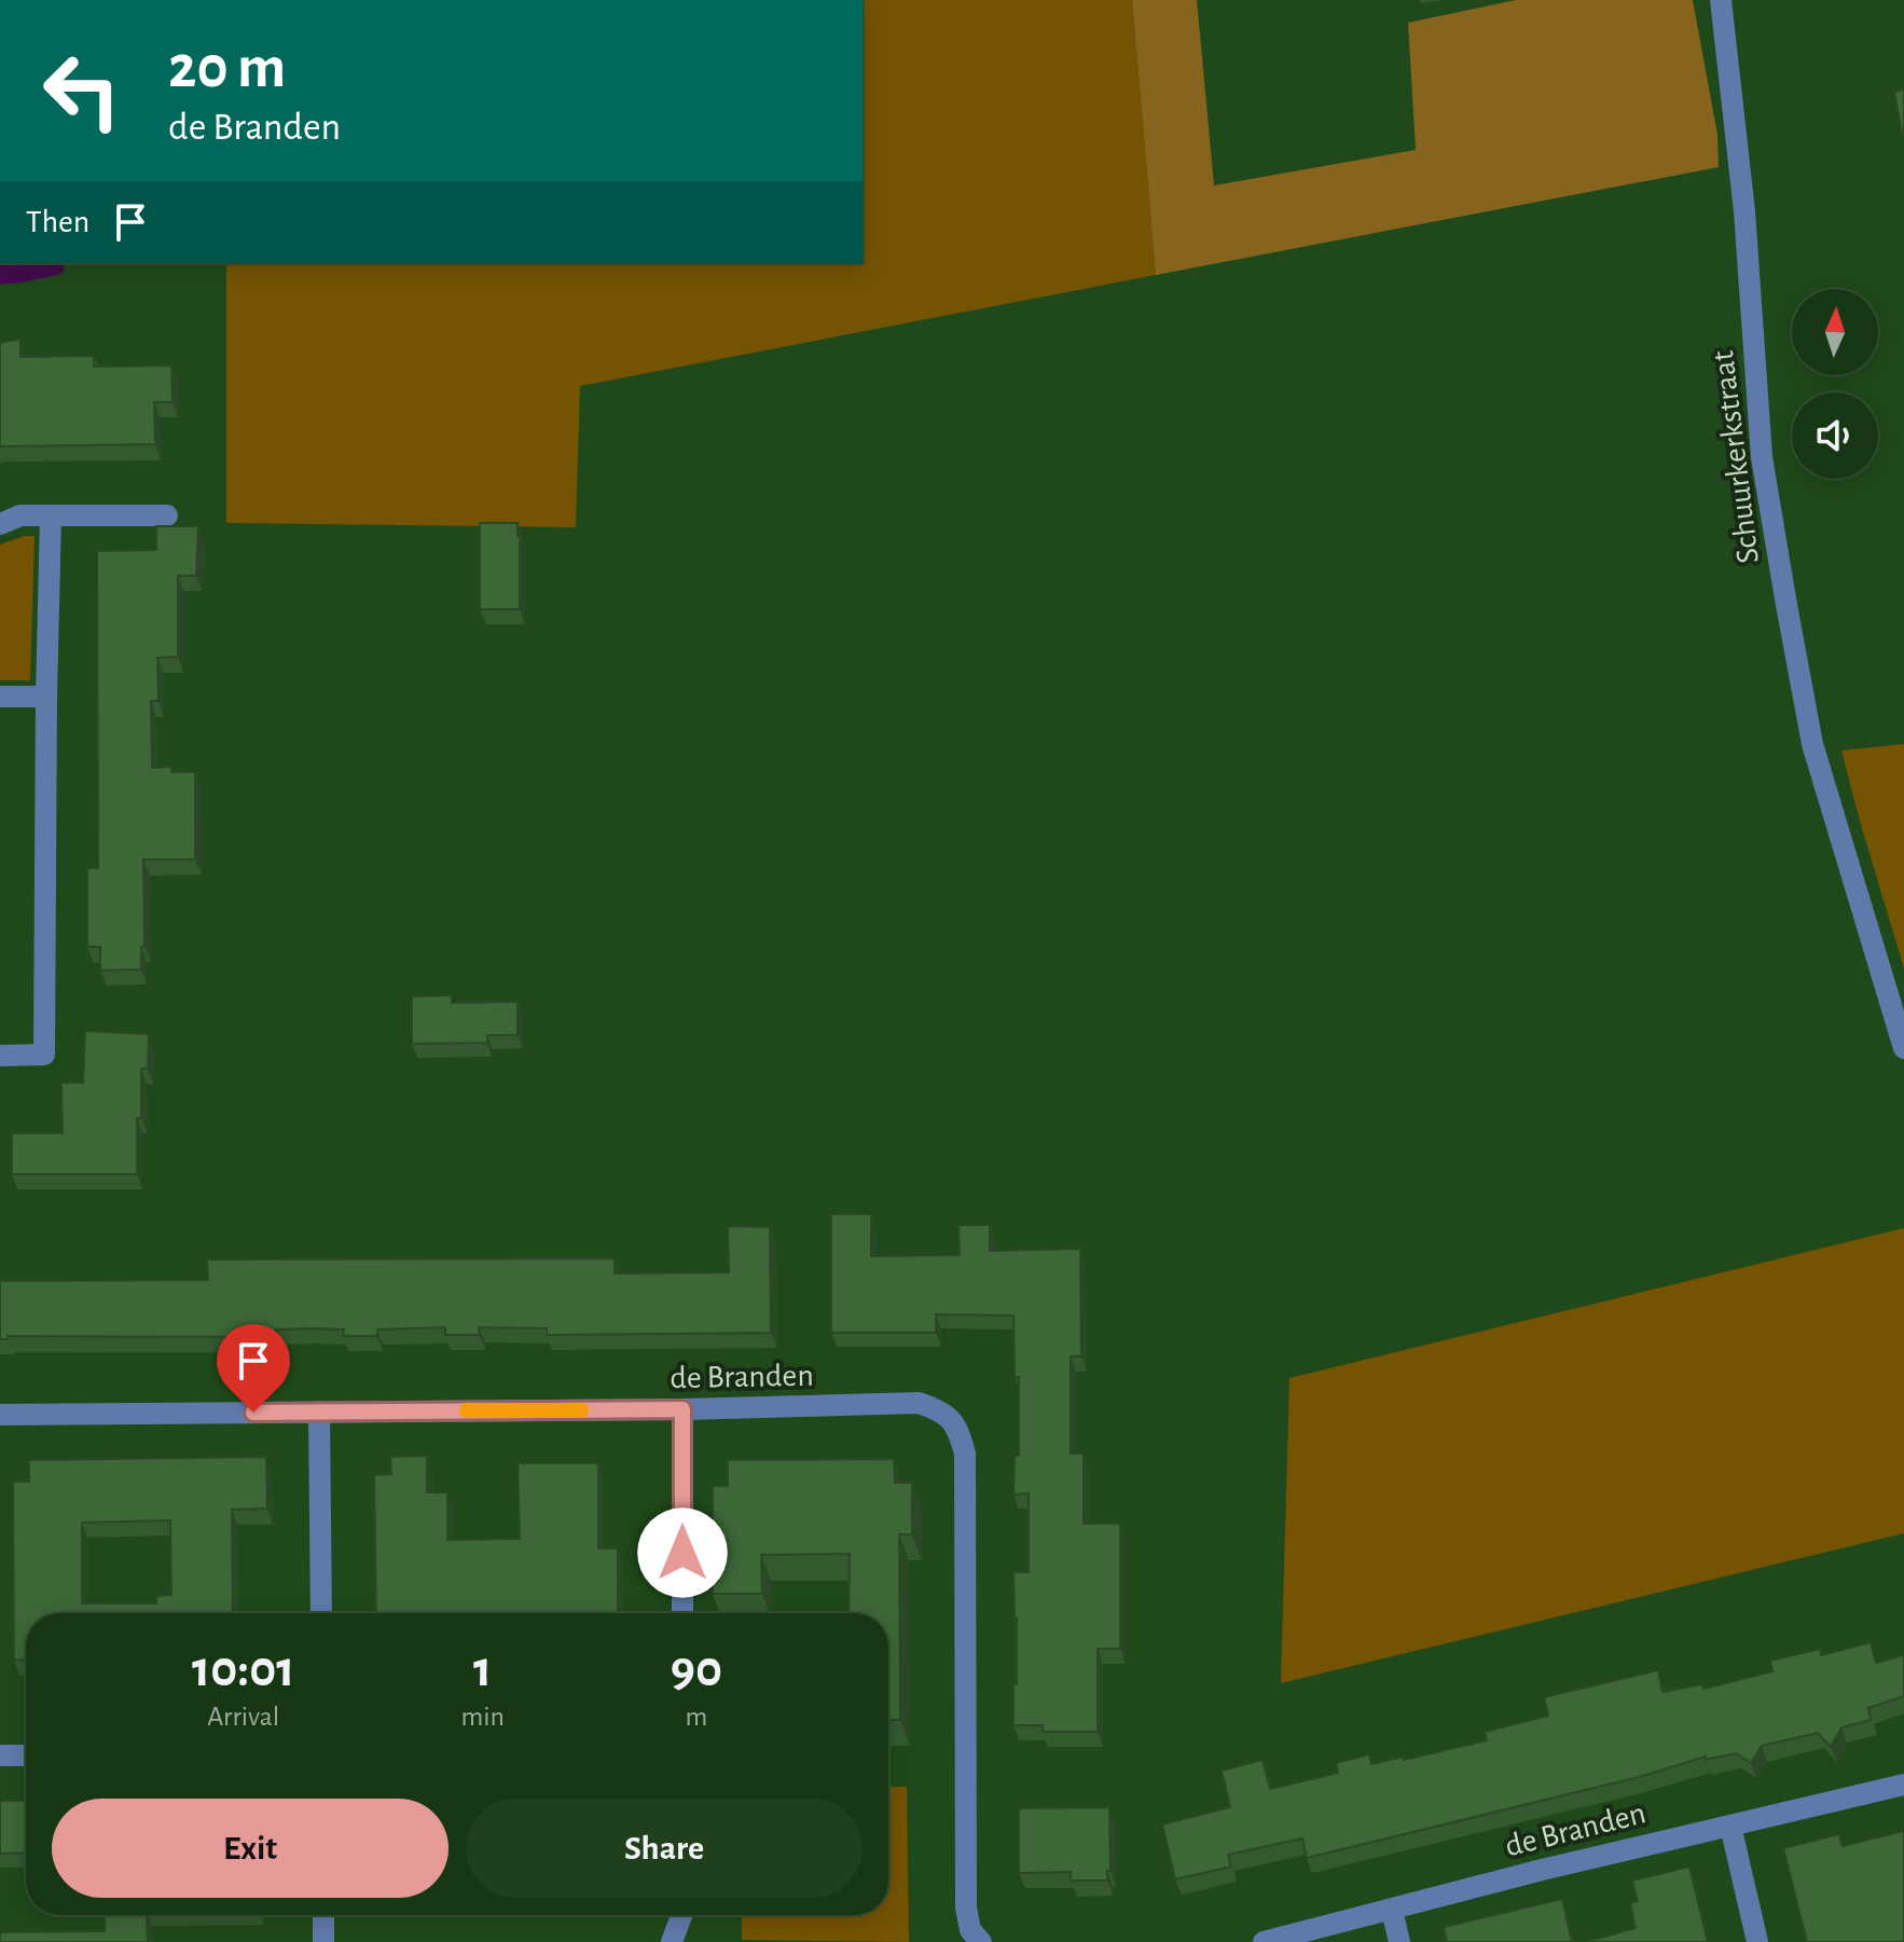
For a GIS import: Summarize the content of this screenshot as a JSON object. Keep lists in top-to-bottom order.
{
  "streets": {
    "street": ["Schuurkerkstraat", "de Branden"]
  },
  "north": "top",
  "page": {
    "turn": ["20 m", "de Branden"],
    "then": "Then",
    "eta": [
      "10:01",
      "Arrival",
      "1",
      "min",
      "90",
      "m"
    ],
    "buttons": ["Exit", "Share"]
  }
}
